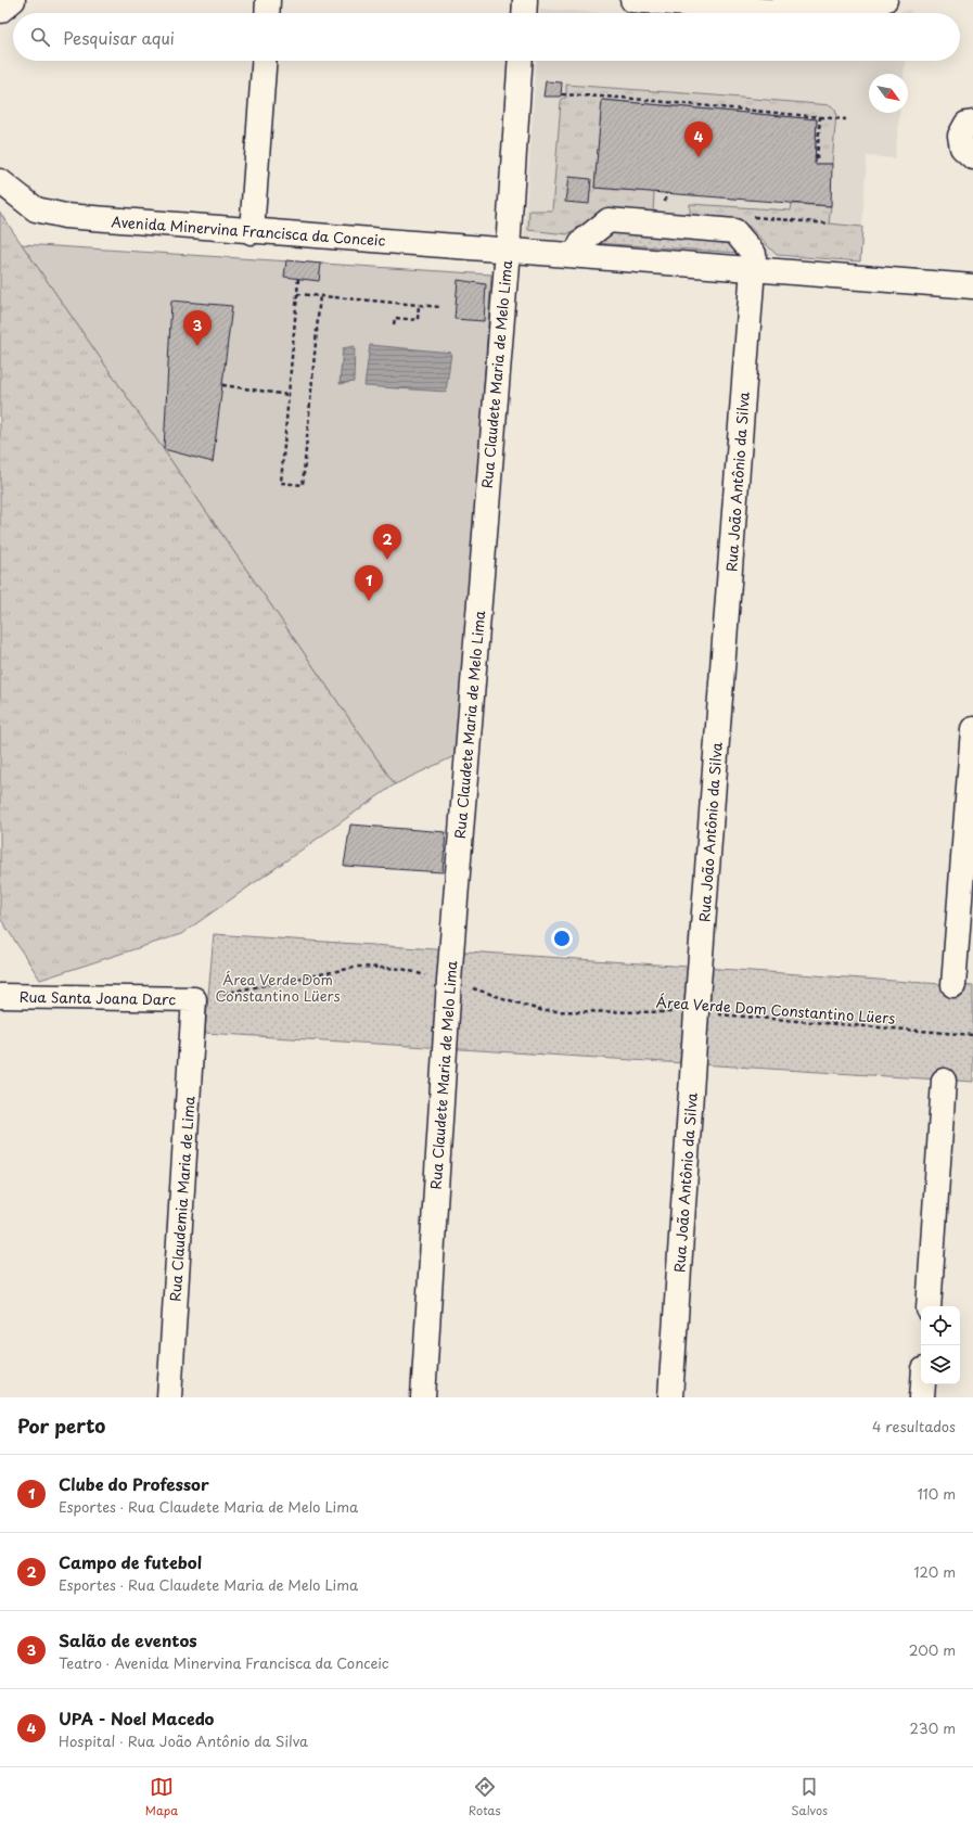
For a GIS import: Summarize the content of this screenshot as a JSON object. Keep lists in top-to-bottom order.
{
  "streets": {
    "street": [
      "Avenida Minervina Francisca da Conceic",
      "Rua Claudete Maria de Melo Lima",
      "Rua João Antônio da Silva",
      "Rua Santa Joana Darc",
      "Rua Claudemia Maria de Lima"
    ],
    "path": ["Área Verde Dom Constantino Lüers"]
  },
  "crossings": [
    ["Avenida Minervina Francisca da Conceic", "Rua Claudete Maria de Melo Lima"],
    ["Avenida Minervina Francisca da Conceic", "Rua João Antônio da Silva"],
    ["Rua Claudete Maria de Melo Lima", "Área Verde Dom Constantino Lüers"],
    ["Rua João Antônio da Silva", "Área Verde Dom Constantino Lüers"],
    ["Rua Santa Joana Darc", "Área Verde Dom Constantino Lüers"],
    ["Rua Santa Joana Darc", "Rua Claudemia Maria de Lima"],
    ["Área Verde Dom Constantino Lüers", "Rua Claudemia Maria de Lima"]
  ],
  "parks": ["Área Verde Dom Constantino Lüers"],
  "north": "bottom right",
  "page": {
    "search": "Pesquisar aqui",
    "pins": [
      "4",
      "3",
      "2",
      "1"
    ],
    "heading": ["Por perto", "4 resultados"],
    "list": [
      {
        "mark": "1",
        "name": "Clube do Professor",
        "note": "Esportes · Rua Claudete Maria de Melo Lima",
        "value": "110 m"
      },
      {
        "mark": "2",
        "name": "Campo de futebol",
        "note": "Esportes · Rua Claudete Maria de Melo Lima",
        "value": "120 m"
      },
      {
        "mark": "3",
        "name": "Salão de eventos",
        "note": "Teatro · Avenida Minervina Francisca da Conceic",
        "value": "200 m"
      },
      {
        "mark": "4",
        "name": "UPA - Noel Macedo",
        "note": "Hospital · Rua João Antônio da Silva",
        "value": "230 m"
      }
    ],
    "nav": ["Mapa", "Rotas", "Salvos"]
  }
}
